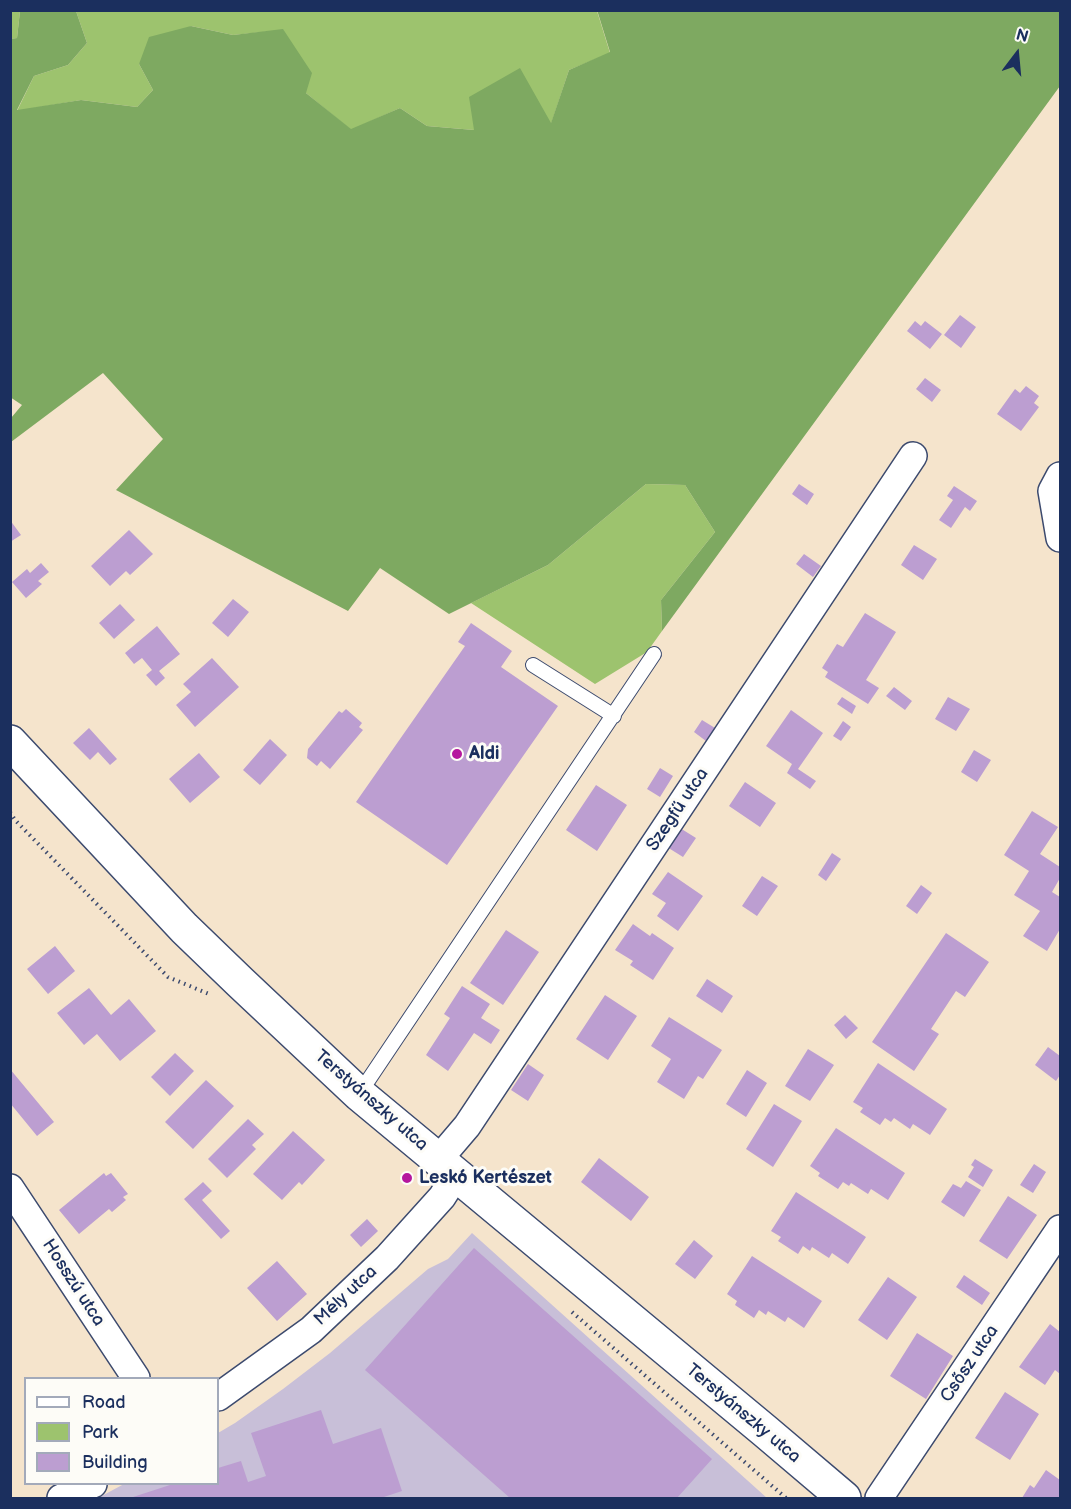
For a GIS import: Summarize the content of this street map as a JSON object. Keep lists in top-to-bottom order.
{
  "streets": {
    "main road": ["Terstyánszky utca"],
    "street": [
      "Szegfű utca",
      "Hosszú utca",
      "Mély utca",
      "Csősz utca"
    ]
  },
  "crossings": [
    ["Szegfű utca", "Terstyánszky utca"],
    ["Szegfű utca", "Mély utca"],
    ["Terstyánszky utca", "Mély utca"]
  ],
  "places": ["Aldi", "Leskó Kertészet"],
  "legend": ["Road", "Park", "Building"],
  "north": "top"
}
